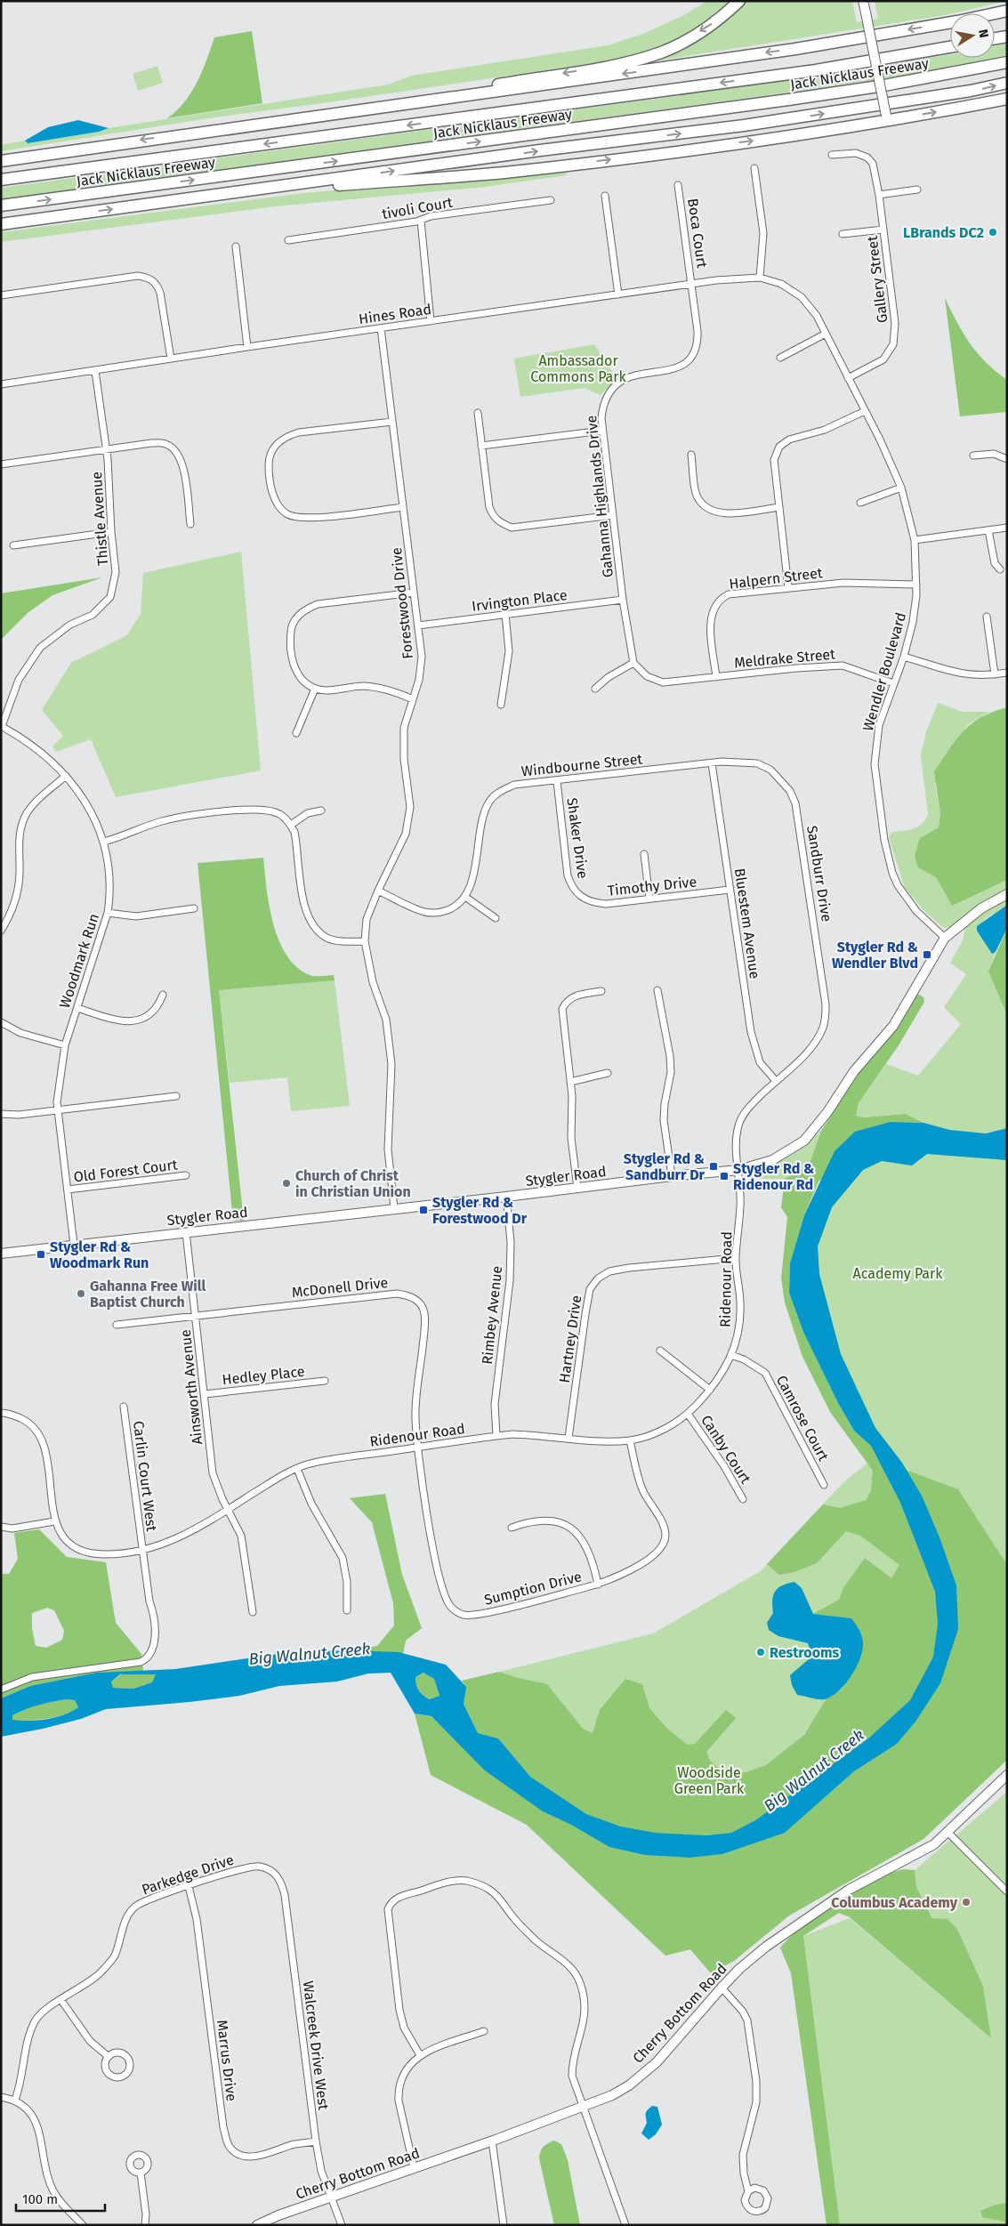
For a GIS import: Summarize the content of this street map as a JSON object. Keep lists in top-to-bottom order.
{
  "streets": {
    "highway": ["Jack Nicklaus Freeway"],
    "main road": ["Stygler Road", "Cherry Bottom Road"],
    "street": [
      "tivoli Court",
      "Boca Court",
      "Gallery Street",
      "Hines Road",
      "Gahanna Highlands Drive",
      "Thistle Avenue",
      "Halpern Street",
      "Irvington Place",
      "Forestwood Drive",
      "Meldrake Street",
      "Wendler Boulevard",
      "Windbourne Street",
      "Shaker Drive",
      "Sandburr Drive",
      "Timothy Drive",
      "Bluestem Avenue",
      "Woodmark Run",
      "Old Forest Court",
      "Ridenour Road",
      "McDonell Drive",
      "Rimbey Avenue",
      "Hartney Drive",
      "Hedley Place",
      "Ainsworth Avenue",
      "Camrose Court",
      "Canby Court",
      "Carlin Court West",
      "Sumption Drive",
      "Parkedge Drive",
      "Walcreek Drive West",
      "Marrus Drive"
    ]
  },
  "crossings": [
    ["tivoli Court", "Hines Road"],
    ["Boca Court", "Hines Road"],
    ["Boca Court", "Gahanna Highlands Drive"],
    ["Gallery Street", "Wendler Boulevard"],
    ["Hines Road", "Gahanna Highlands Drive"],
    ["Hines Road", "Thistle Avenue"],
    ["Hines Road", "Forestwood Drive"],
    ["Hines Road", "Wendler Boulevard"],
    ["Gahanna Highlands Drive", "Irvington Place"],
    ["Gahanna Highlands Drive", "Meldrake Street"],
    ["Thistle Avenue", "Woodmark Run"],
    ["Halpern Street", "Meldrake Street"],
    ["Halpern Street", "Wendler Boulevard"],
    ["Irvington Place", "Forestwood Drive"],
    ["Forestwood Drive", "Windbourne Street"],
    ["Forestwood Drive", "Stygler Road"],
    ["Meldrake Street", "Wendler Boulevard"],
    ["Wendler Boulevard", "Stygler Road"],
    ["Windbourne Street", "Shaker Drive"],
    ["Windbourne Street", "Sandburr Drive"],
    ["Windbourne Street", "Bluestem Avenue"],
    ["Shaker Drive", "Timothy Drive"],
    ["Sandburr Drive", "Bluestem Avenue"],
    ["Sandburr Drive", "Stygler Road"],
    ["Sandburr Drive", "Ridenour Road"],
    ["Timothy Drive", "Bluestem Avenue"],
    ["Woodmark Run", "Old Forest Court"],
    ["Woodmark Run", "Stygler Road"],
    ["Stygler Road", "Ridenour Road"],
    ["Stygler Road", "Rimbey Avenue"],
    ["Stygler Road", "Ainsworth Avenue"],
    ["Ridenour Road", "McDonell Drive"],
    ["Ridenour Road", "Rimbey Avenue"],
    ["Ridenour Road", "Hartney Drive"],
    ["Ridenour Road", "Ainsworth Avenue"],
    ["Ridenour Road", "Camrose Court"],
    ["Ridenour Road", "Canby Court"],
    ["Ridenour Road", "Carlin Court West"],
    ["Ridenour Road", "Sumption Drive"],
    ["McDonell Drive", "Ainsworth Avenue"],
    ["McDonell Drive", "Sumption Drive"],
    ["Hedley Place", "Ainsworth Avenue"],
    ["Parkedge Drive", "Walcreek Drive West"],
    ["Parkedge Drive", "Marrus Drive"],
    ["Cherry Bottom Road", "Walcreek Drive West"],
    ["Walcreek Drive West", "Marrus Drive"]
  ],
  "water": ["Big Walnut Creek"],
  "parks": ["Ambassador Commons Park", "Academy Park", "Woodside Green Park"],
  "places": {
    "other": [
      "LBrands DC2",
      "Church of Christ in Christian Union",
      "Gahanna Free Will Baptist Church",
      "Restrooms",
      "Columbus Academy"
    ],
    "transit": [
      "Stygler Rd & Wendler Blvd",
      "Stygler Rd & Sandburr Dr",
      "Stygler Rd & Ridenour Rd",
      "Stygler Rd & Forestwood Dr",
      "Stygler Rd & Woodmark Run"
    ]
  },
  "scale_bar": "100 m",
  "north": "right"
}
